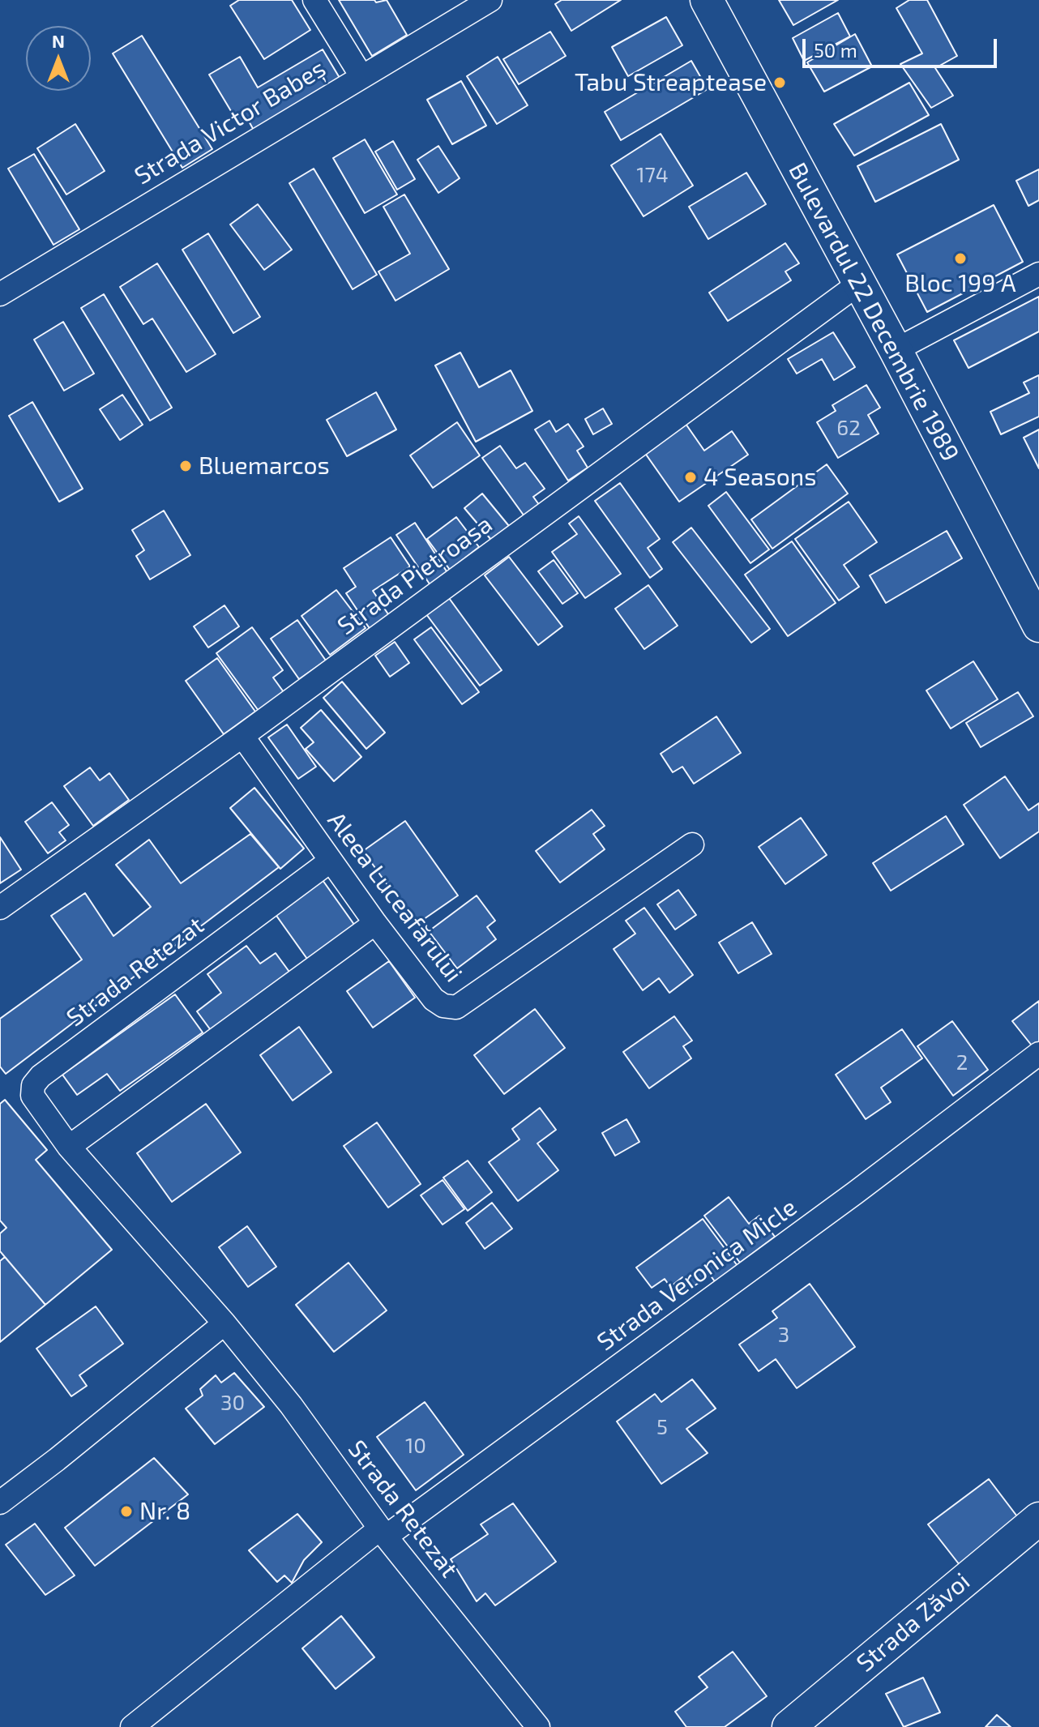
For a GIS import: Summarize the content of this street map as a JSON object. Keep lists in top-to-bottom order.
{
  "streets": {
    "main road": ["Bulevardul 22 Decembrie 1989", "Strada Zăvoi"],
    "street": [
      "Strada Victor Babeș",
      "Strada Pietroasa",
      "Aleea Luceafărului",
      "Strada Retezat",
      "Strada Veronica Micle"
    ]
  },
  "crossings": [
    ["Bulevardul 22 Decembrie 1989", "Strada Pietroasa"],
    ["Strada Pietroasa", "Aleea Luceafărului"],
    ["Aleea Luceafărului", "Strada Retezat"],
    ["Strada Retezat", "Strada Veronica Micle"]
  ],
  "places": [
    "Tabu Streaptease",
    "Bloc 199 A",
    "Bluemarcos",
    "4 Seasons",
    "Nr. 8"
  ],
  "house_numbers": [
    "174",
    "62",
    "2",
    "3",
    "30",
    "5",
    "10"
  ],
  "scale_bar": "50 m",
  "north": "top"
}
